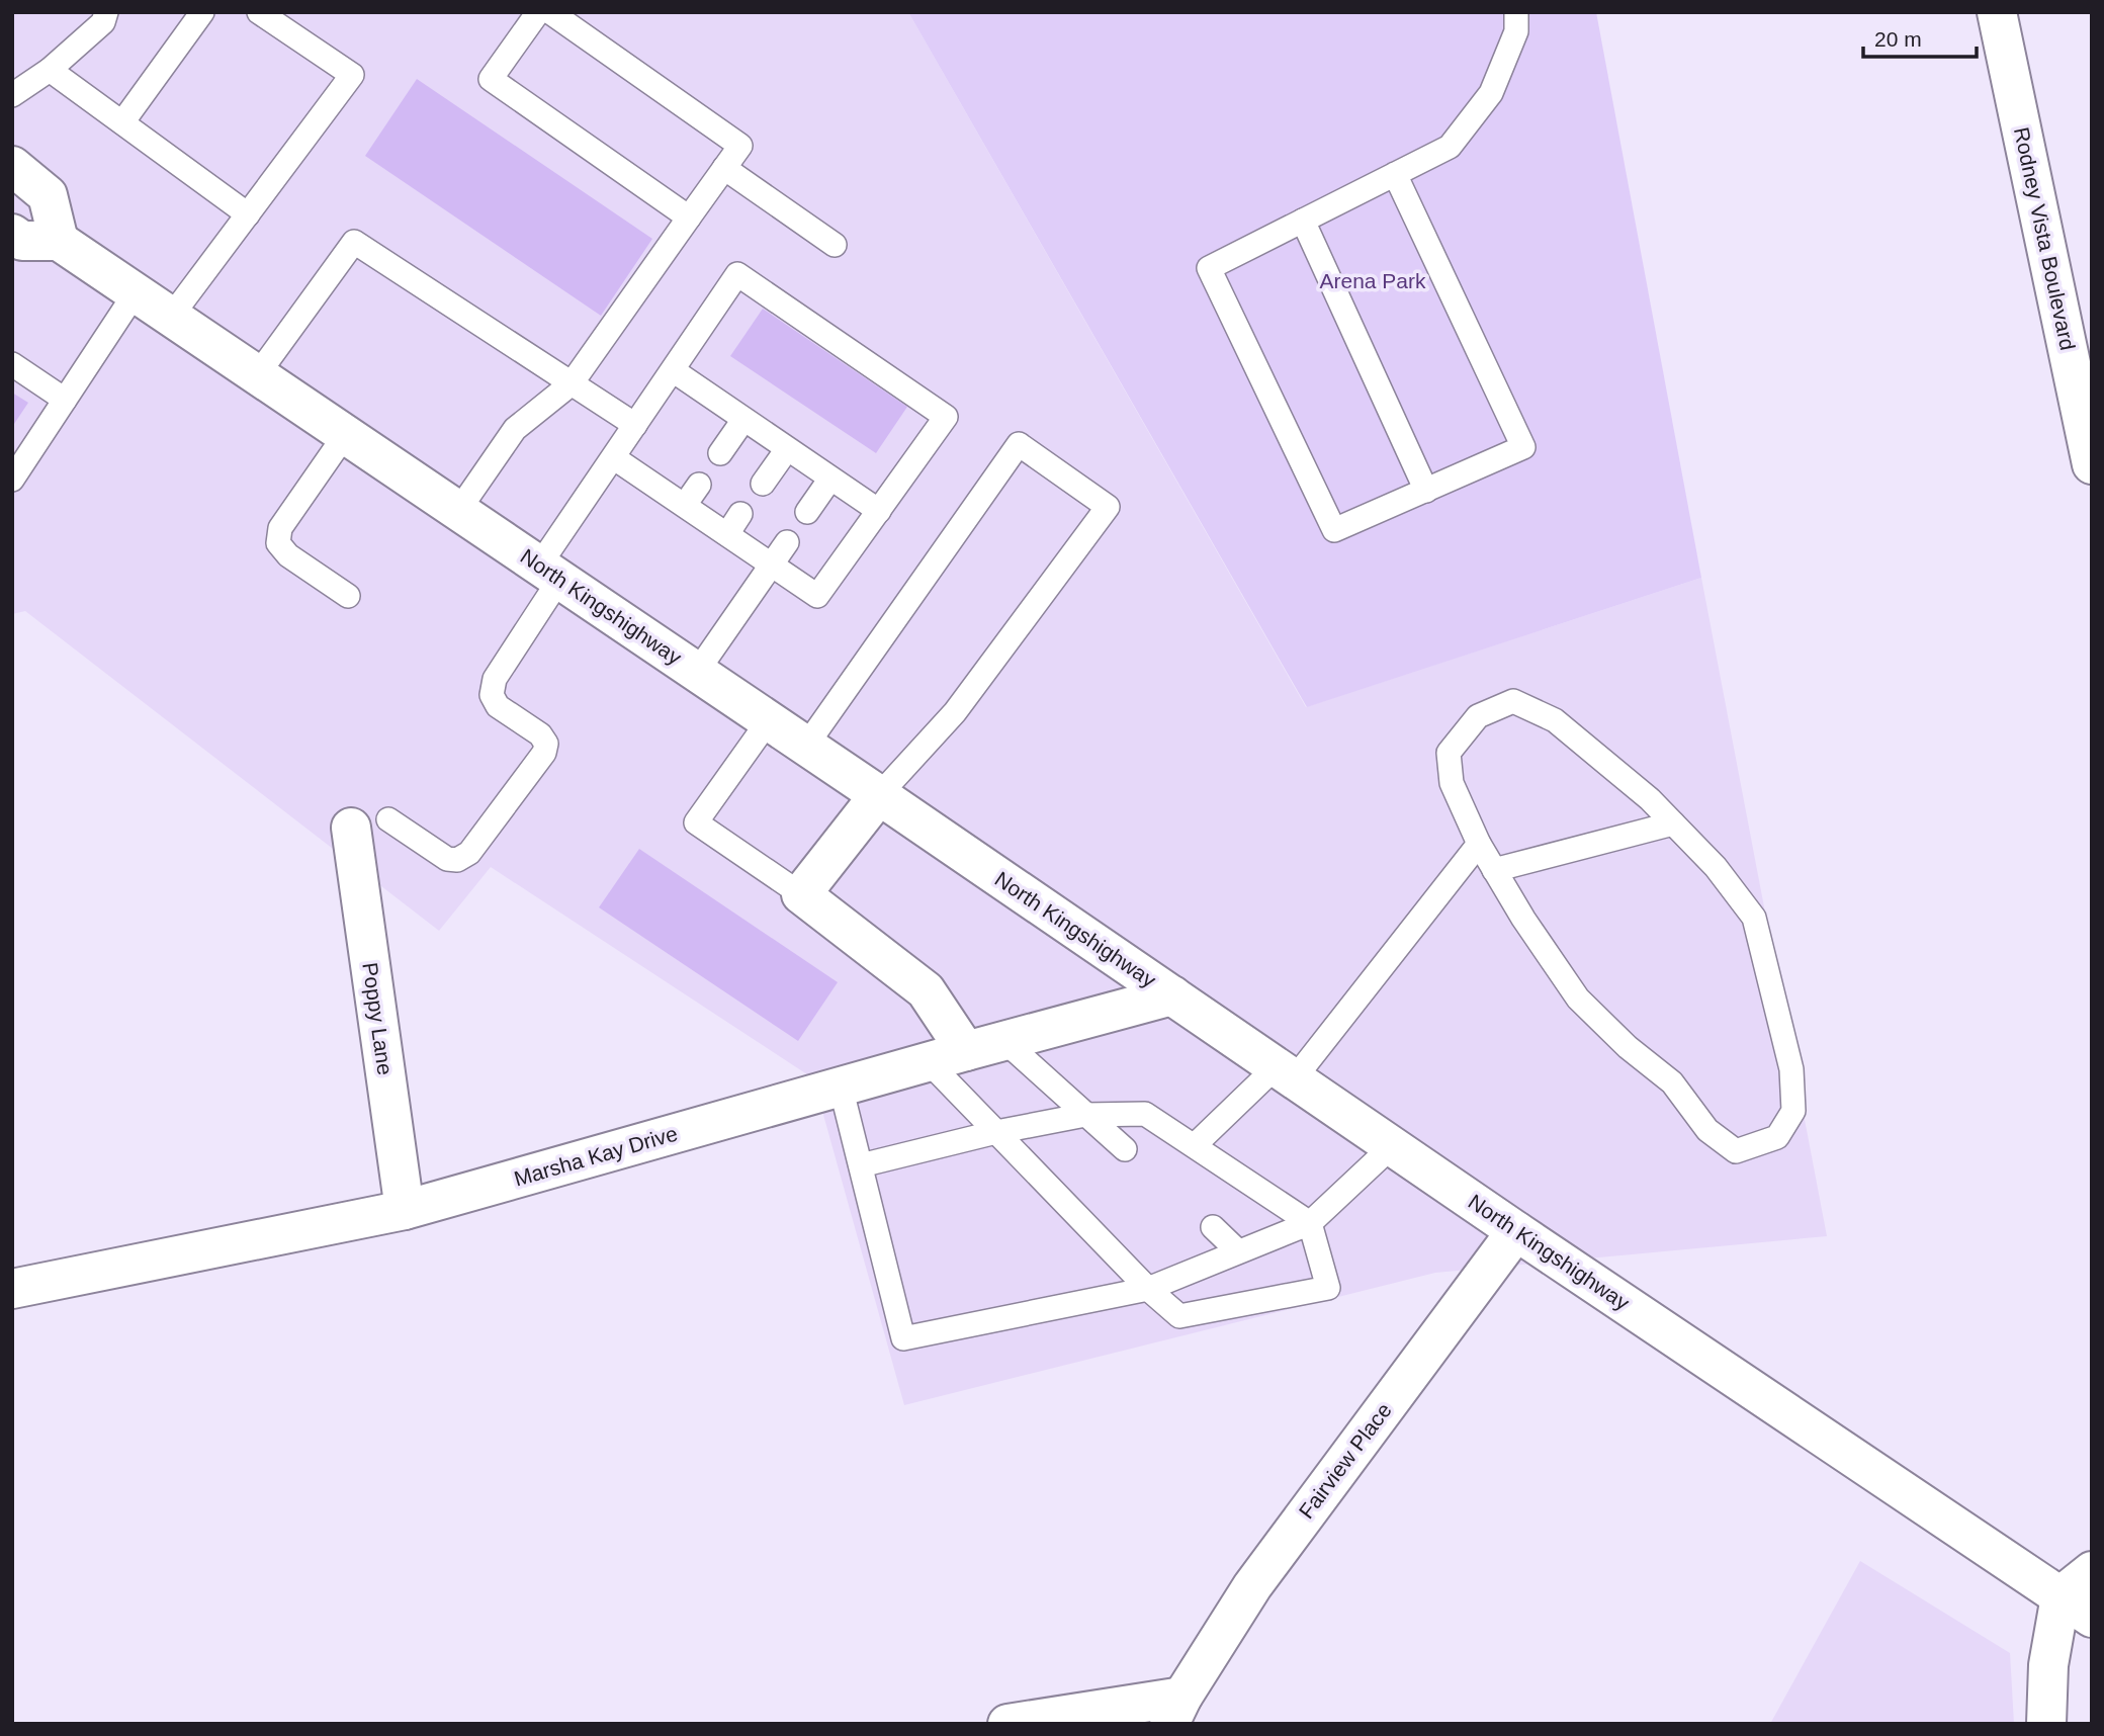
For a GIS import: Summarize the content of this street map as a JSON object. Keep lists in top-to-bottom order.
{
  "streets": {
    "street": [
      "Rodney Vista Boulevard",
      "North Kingshighway",
      "Poppy Lane",
      "Marsha Kay Drive",
      "Fairview Place"
    ]
  },
  "crossings": [
    ["North Kingshighway", "Marsha Kay Drive"],
    ["North Kingshighway", "Fairview Place"],
    ["Poppy Lane", "Marsha Kay Drive"]
  ],
  "parks": ["Arena Park"],
  "scale_bar": "20 m"
}
